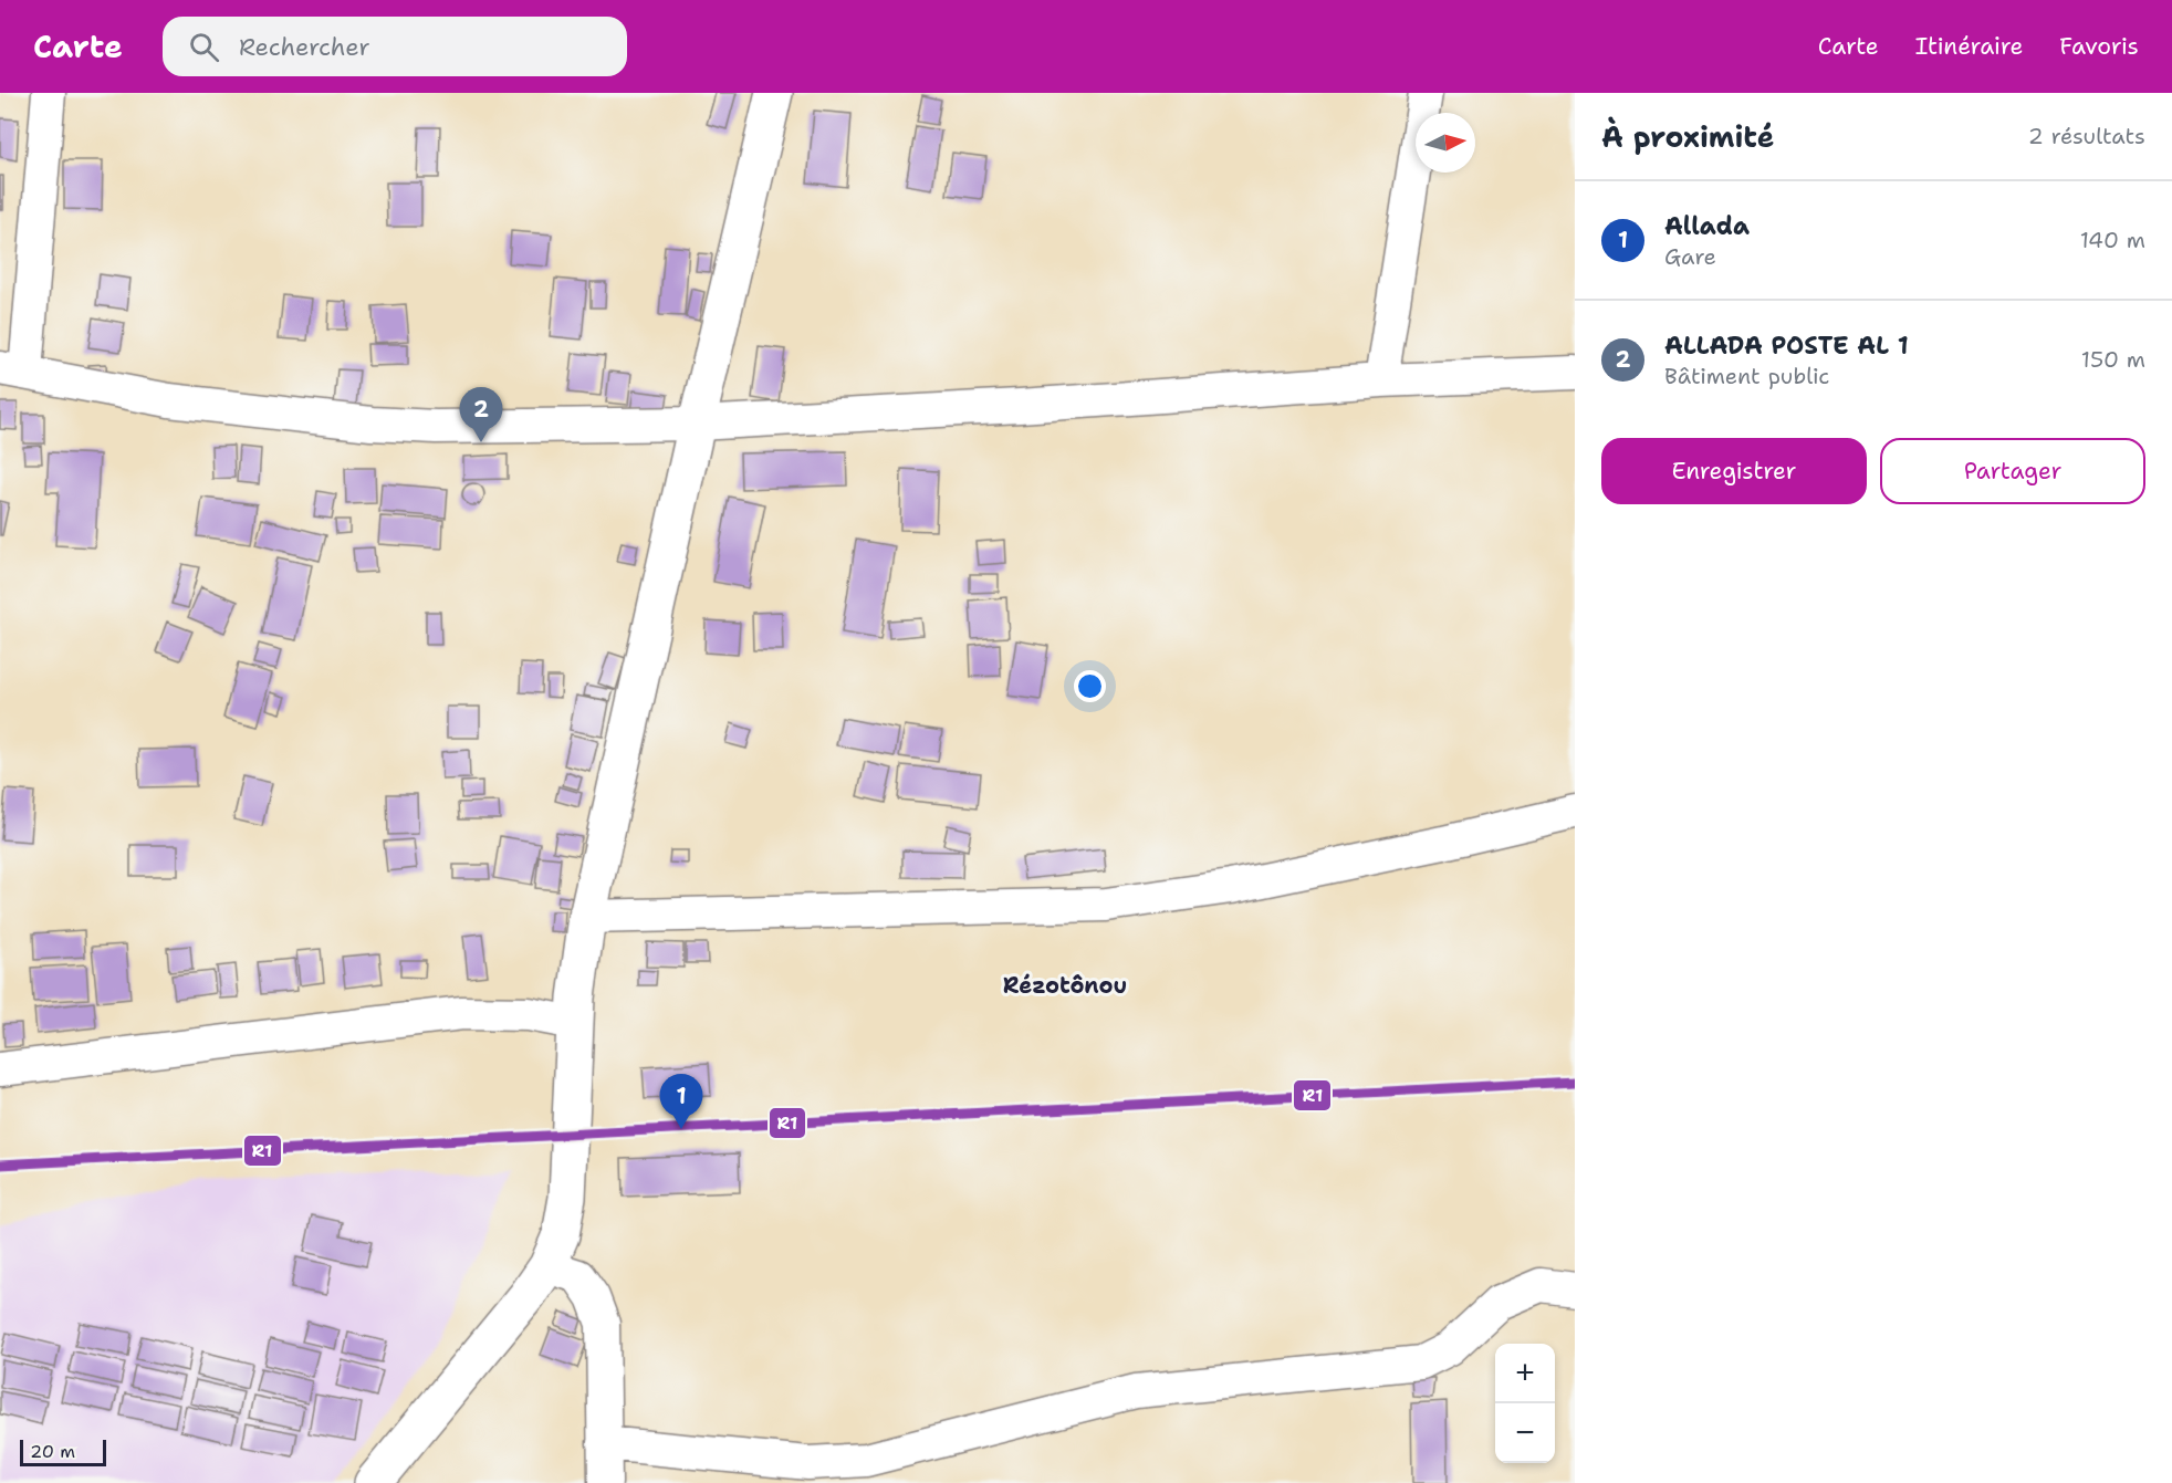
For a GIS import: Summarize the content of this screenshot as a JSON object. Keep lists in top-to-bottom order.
{
  "districts": ["Rézotônou"],
  "lines": ["transit line R1"],
  "scale_bar": "20 m",
  "north": "right",
  "page": {
    "header": "Carte",
    "search": "Rechercher",
    "nav": ["Carte", "Itinéraire", "Favoris"],
    "heading": ["À proximité", "2 résultats"],
    "list": [
      {
        "mark": "1",
        "name": "Allada",
        "note": "Gare",
        "value": "140 m"
      },
      {
        "mark": "2",
        "name": "ALLADA POSTE AL 1",
        "note": "Bâtiment public",
        "value": "150 m"
      }
    ],
    "pins": ["2", "1"],
    "buttons": ["Enregistrer", "Partager"],
    "map_buttons": ["+", "−"],
    "scale": "20 m"
  }
}
